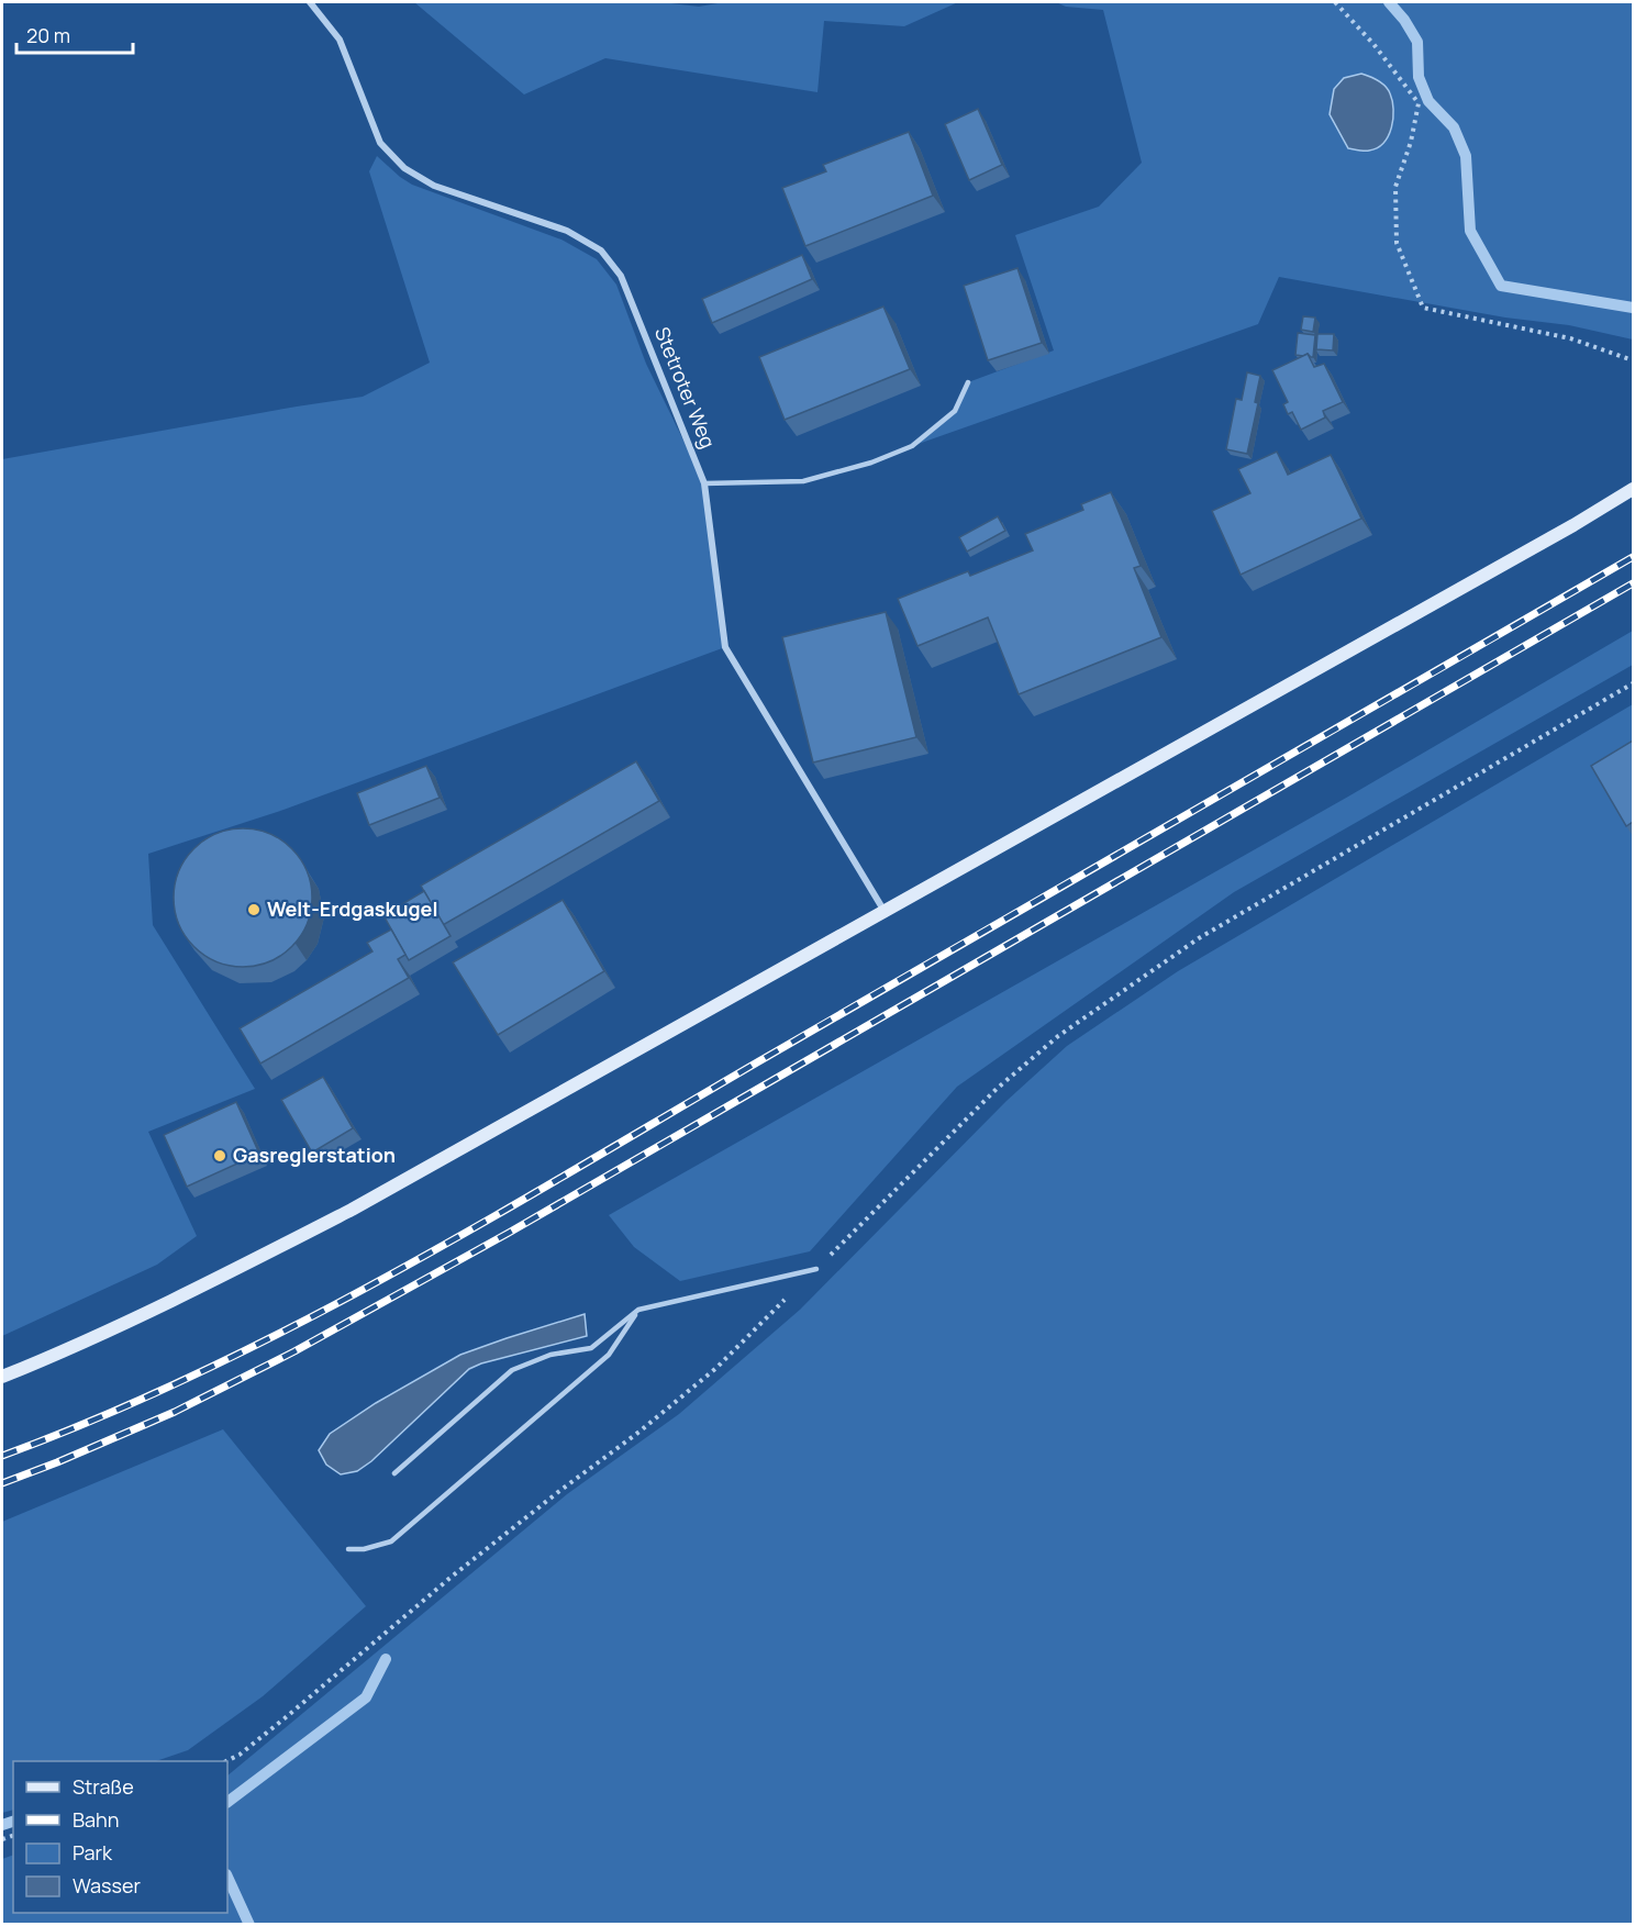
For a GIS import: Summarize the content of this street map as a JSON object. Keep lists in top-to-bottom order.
{
  "streets": {
    "street": ["Stetroter Weg"]
  },
  "places": ["Welt-Erdgaskugel", "Gasreglerstation"],
  "legend": [
    "Straße",
    "Bahn",
    "Park",
    "Wasser"
  ],
  "scale_bar": "20 m"
}
